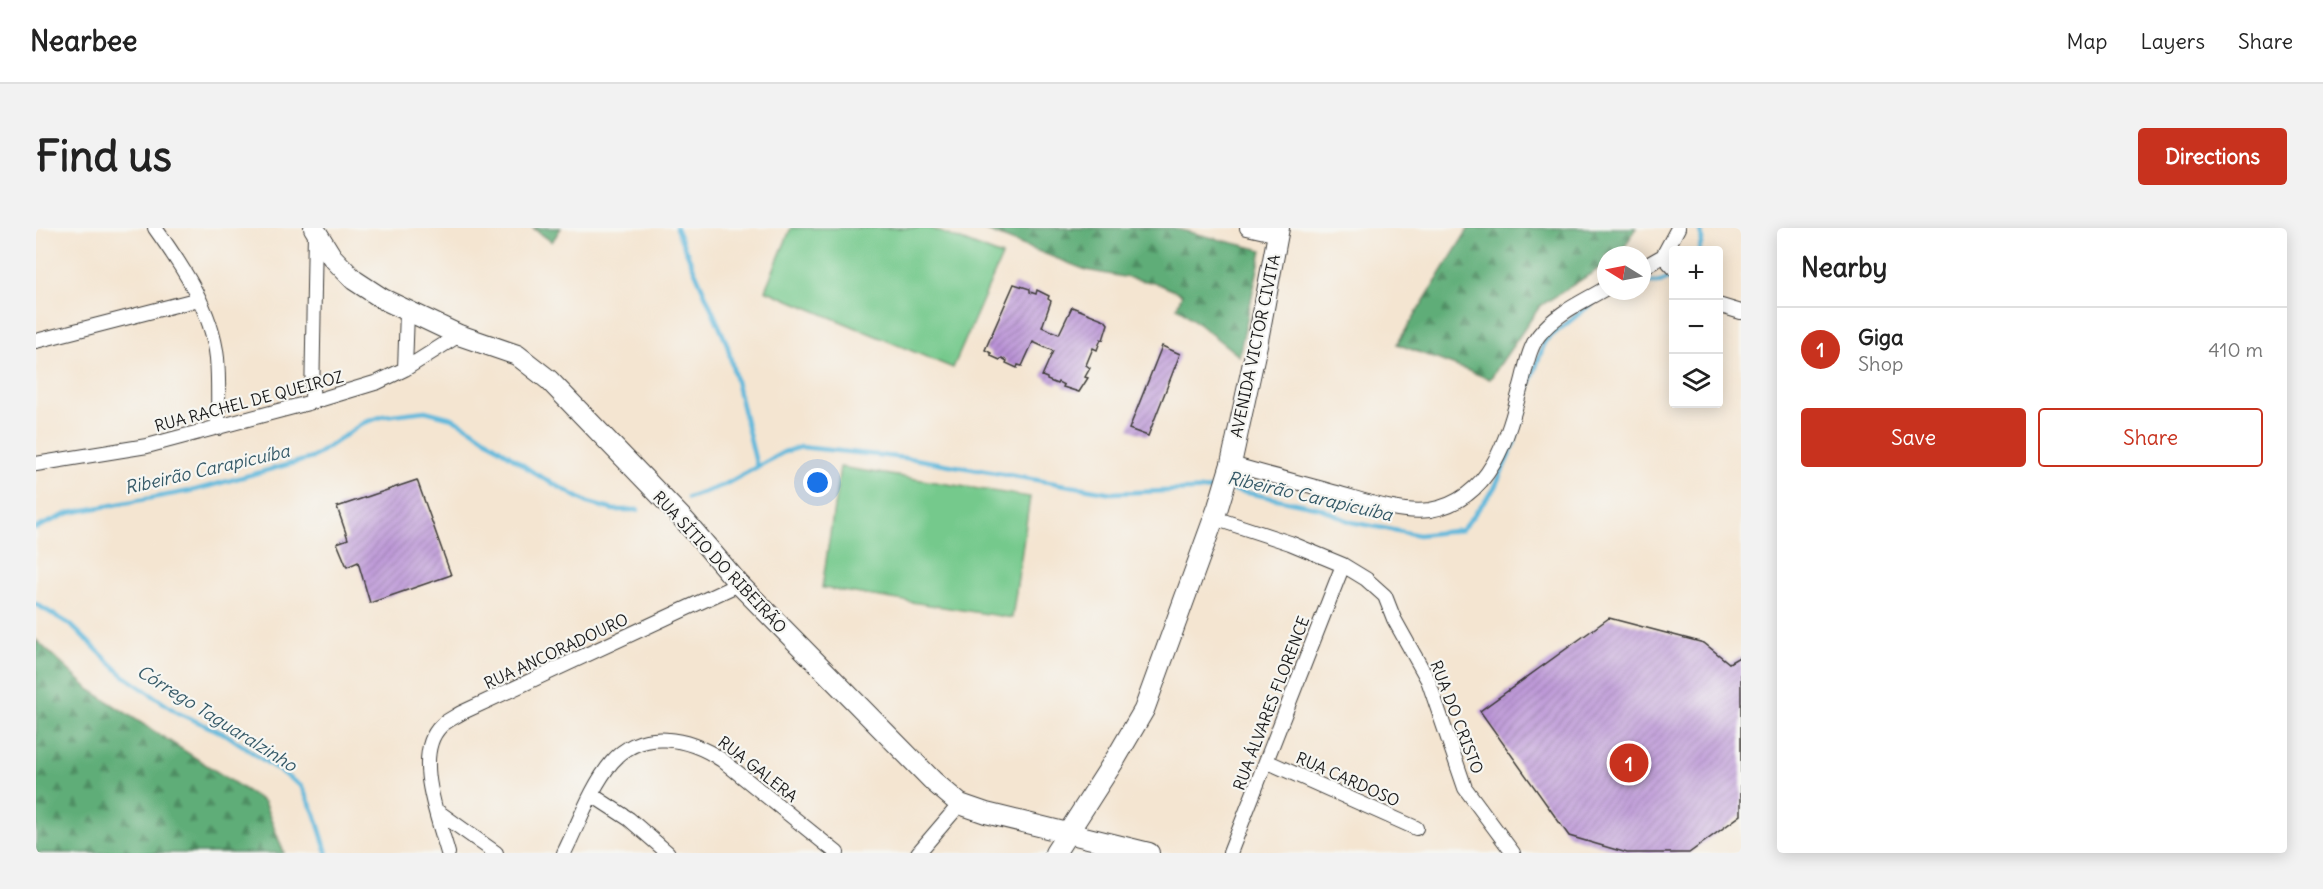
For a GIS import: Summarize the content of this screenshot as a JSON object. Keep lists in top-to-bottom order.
{
  "streets": {
    "main road": ["AVENIDA VICTOR CIVITA", "RUA SÍTIO DO RIBEIRÃO"],
    "street": [
      "RUA RACHEL DE QUEIROZ",
      "RUA ANCORADOURO",
      "RUA ÁLVARES FLORENCE",
      "RUA DO CRISTO",
      "RUA GALERA",
      "RUA CARDOSO"
    ]
  },
  "crossings": [
    ["AVENIDA VICTOR CIVITA", "RUA SÍTIO DO RIBEIRÃO"],
    ["AVENIDA VICTOR CIVITA", "RUA DO CRISTO"],
    ["RUA RACHEL DE QUEIROZ", "RUA SÍTIO DO RIBEIRÃO"],
    ["RUA SÍTIO DO RIBEIRÃO", "RUA ANCORADOURO"],
    ["RUA ÁLVARES FLORENCE", "RUA DO CRISTO"],
    ["RUA ÁLVARES FLORENCE", "RUA CARDOSO"]
  ],
  "water": ["Ribeirão Carapicuíba", "Córrego Taguaralzinho"],
  "north": "left",
  "page": {
    "header": "Nearbee",
    "nav": ["Map", "Layers", "Share"],
    "buttons": [
      "Directions",
      ["Save", "Share"]
    ],
    "title": "Find us",
    "heading": "Nearby",
    "map_buttons": ["+", "−"],
    "list": [
      {
        "mark": "1",
        "name": "Giga",
        "note": "Shop",
        "value": "410 m"
      }
    ],
    "pins": "1"
  }
}
